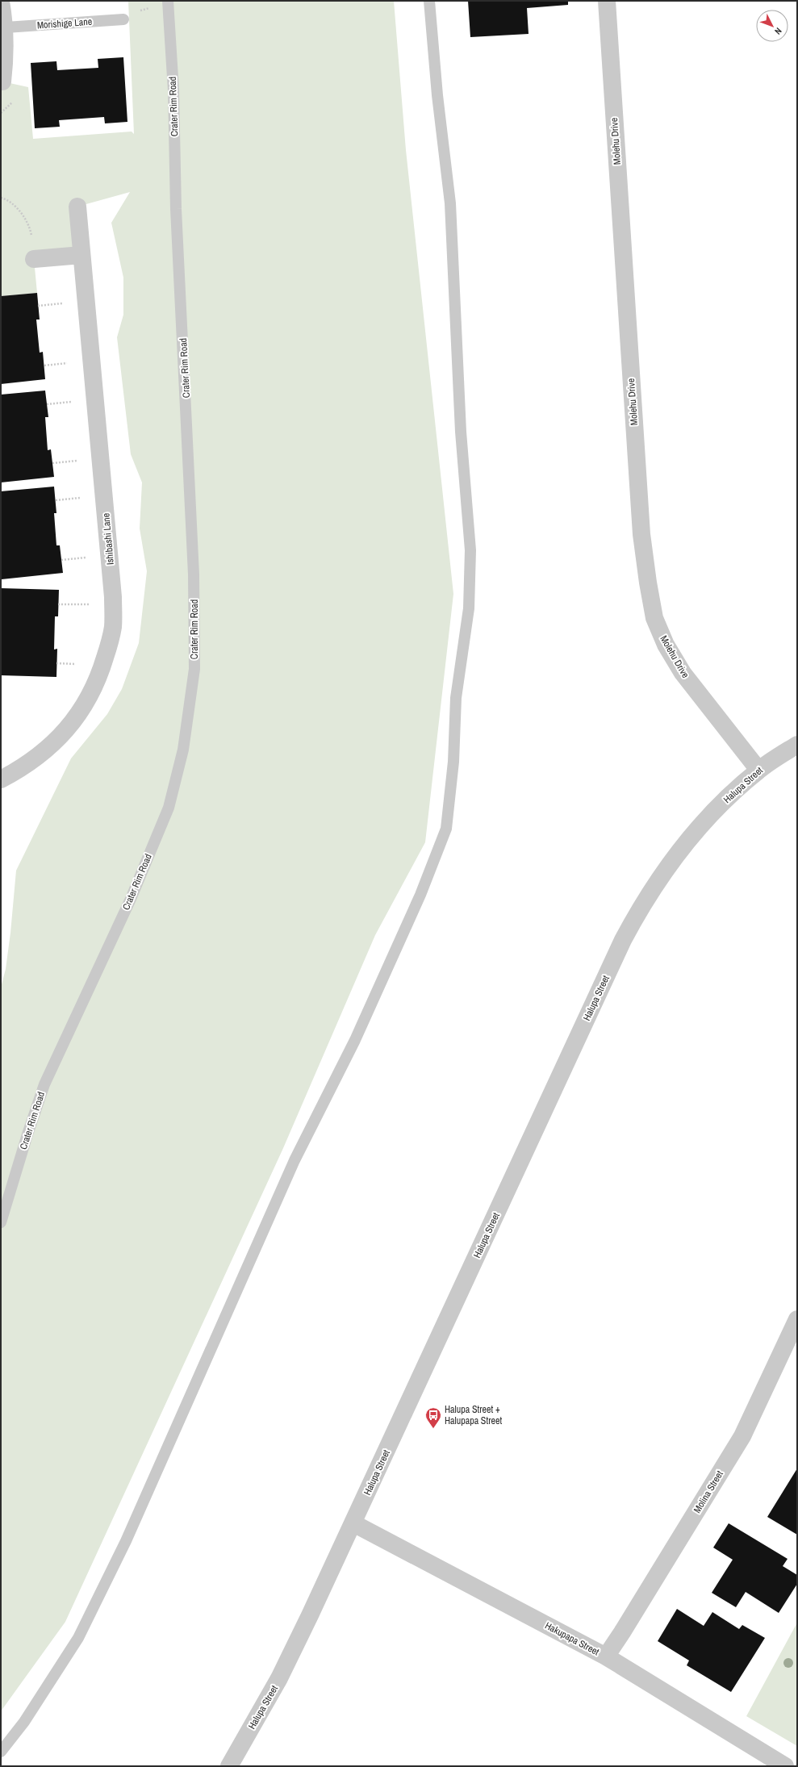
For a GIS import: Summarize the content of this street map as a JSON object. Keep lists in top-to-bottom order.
{
  "streets": {
    "street": [
      "Molehu Drive",
      "Ishibashi Lane",
      "Halupa Street",
      "Molina Street",
      "Hakupapa Street"
    ],
    "lane": ["Morishige Lane", "Crater Rim Road"]
  },
  "crossings": [
    ["Molehu Drive", "Halupa Street"],
    ["Halupa Street", "Hakupapa Street"],
    ["Molina Street", "Hakupapa Street"]
  ],
  "places": {
    "bus stop": ["Halupa Street + Halupapa Street"]
  },
  "north": "bottom right"
}
